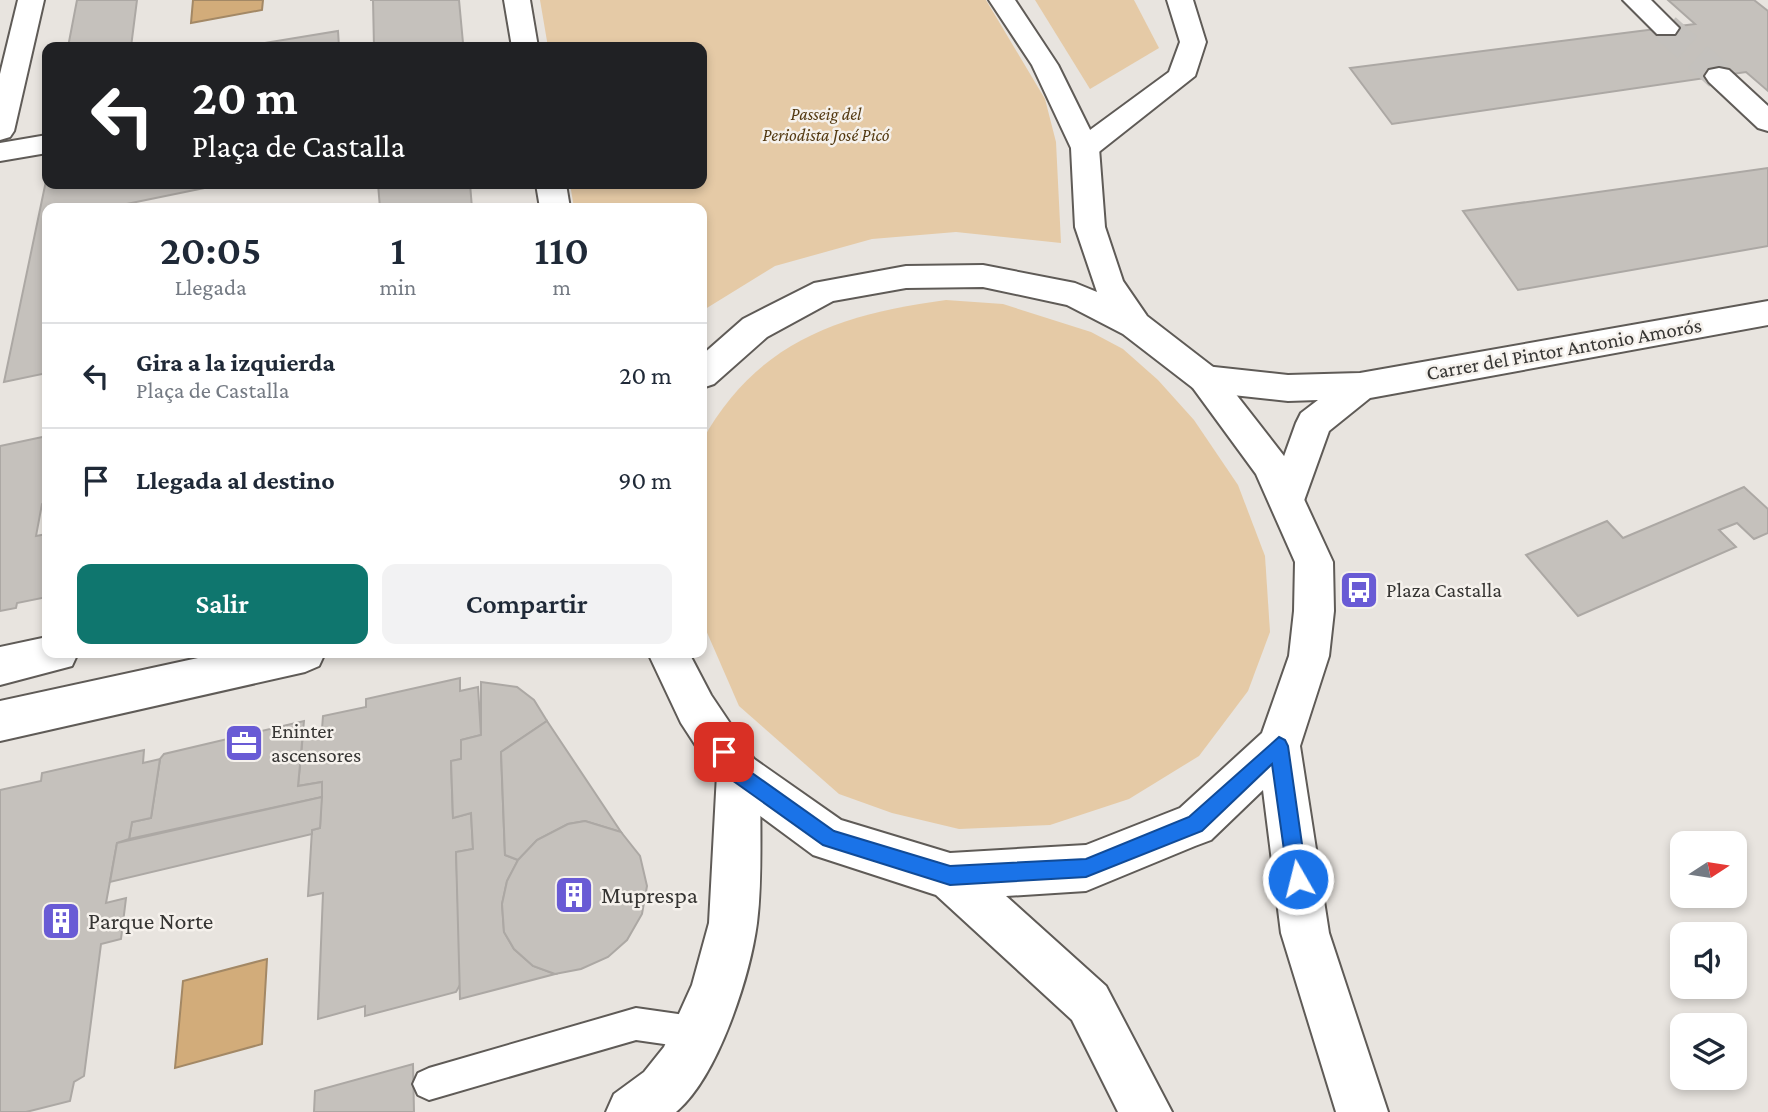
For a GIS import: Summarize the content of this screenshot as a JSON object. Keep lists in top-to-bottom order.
{
  "streets": {
    "main road": ["Carrer del Pintor Antonio Amorós"]
  },
  "parks": ["Passeig del Periodista José Picó"],
  "places": {
    "bus stop": ["Plaza Castalla"],
    "office": ["Eninter ascensores"],
    "building": ["Muprespa", "Parque Norte"]
  },
  "north": "right",
  "page": {
    "turn": ["20 m", "Plaça de Castalla"],
    "eta": [
      "20:05",
      "Llegada",
      "1",
      "min",
      "110",
      "m"
    ],
    "list": [
      {
        "name": "Gira a la izquierda",
        "note": "Plaça de Castalla",
        "value": "20 m"
      },
      {
        "name": "Llegada al destino",
        "value": "90 m"
      }
    ],
    "buttons": ["Salir", "Compartir"]
  }
}
